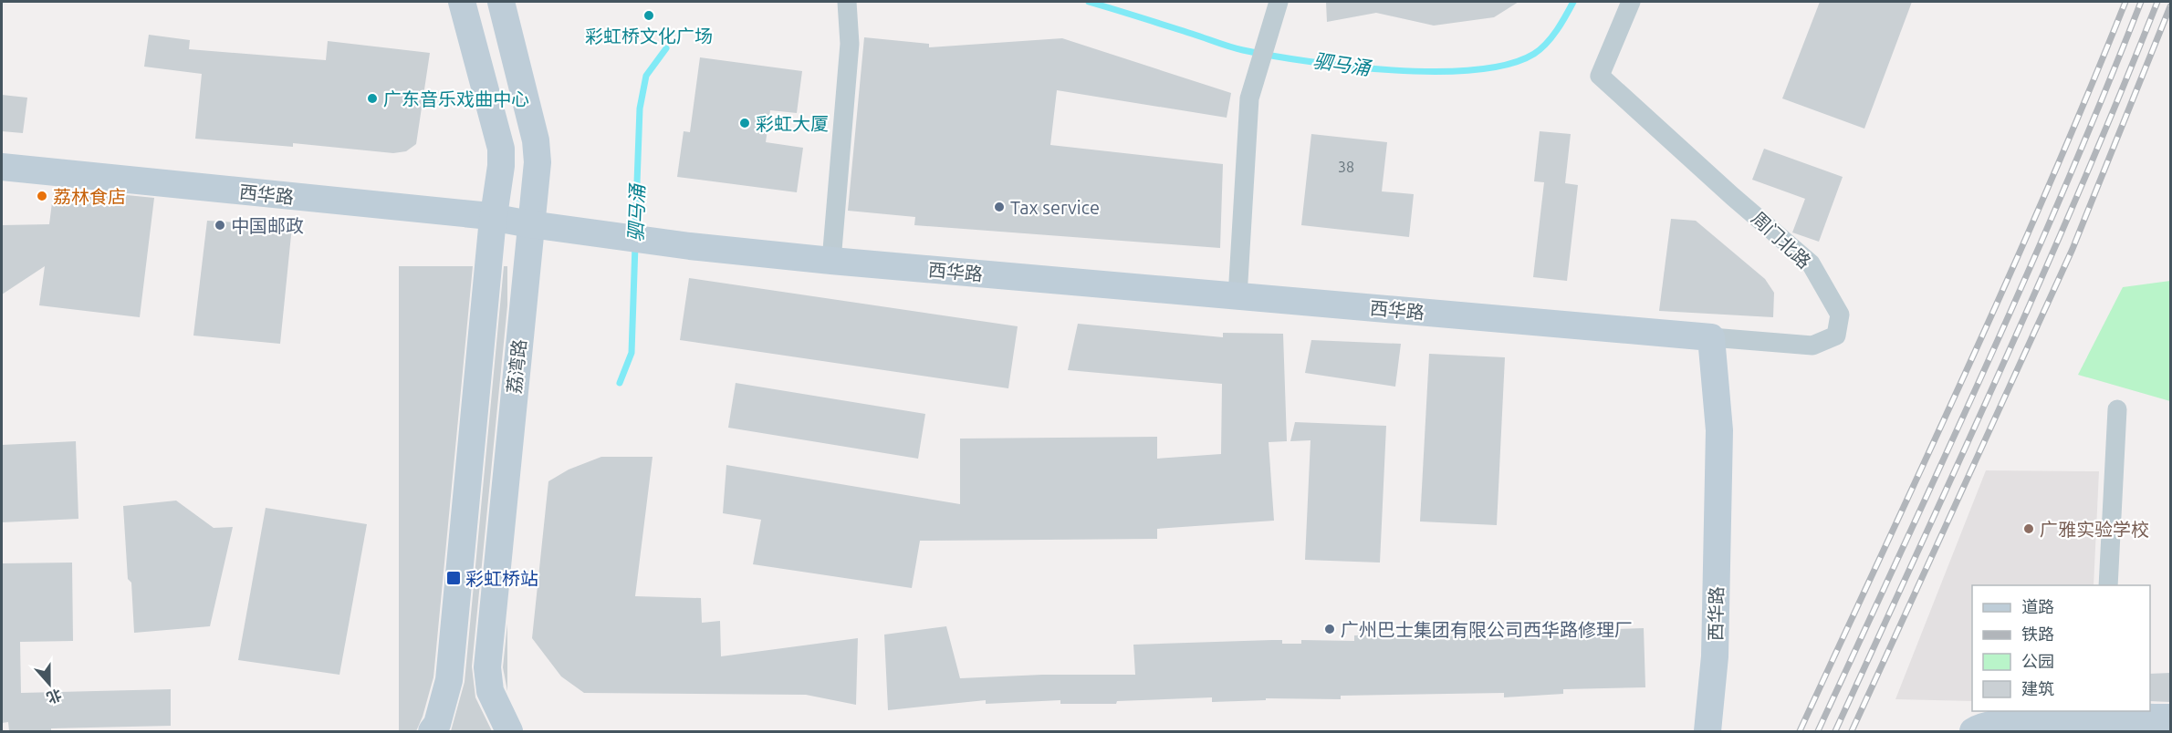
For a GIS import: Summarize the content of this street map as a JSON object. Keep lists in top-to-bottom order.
{
  "streets": {
    "main road": ["西华路", "荔湾路"],
    "street": ["周门北路"]
  },
  "crossings": [
    ["西华路", "周门北路"],
    ["西华路", "荔湾路"]
  ],
  "water": ["驷马涌"],
  "places": {
    "other": [
      "彩虹桥文化广场",
      "广东音乐戏曲中心",
      "彩虹大厦",
      "荔林食店",
      "Tax service",
      "中国邮政",
      "广雅实验学校",
      "广州巴士集团有限公司西华路修理厂"
    ],
    "transit": ["彩虹桥站"]
  },
  "house_numbers": ["38"],
  "legend": [
    "道路",
    "铁路",
    "公园",
    "建筑"
  ],
  "north": "bottom"
}
